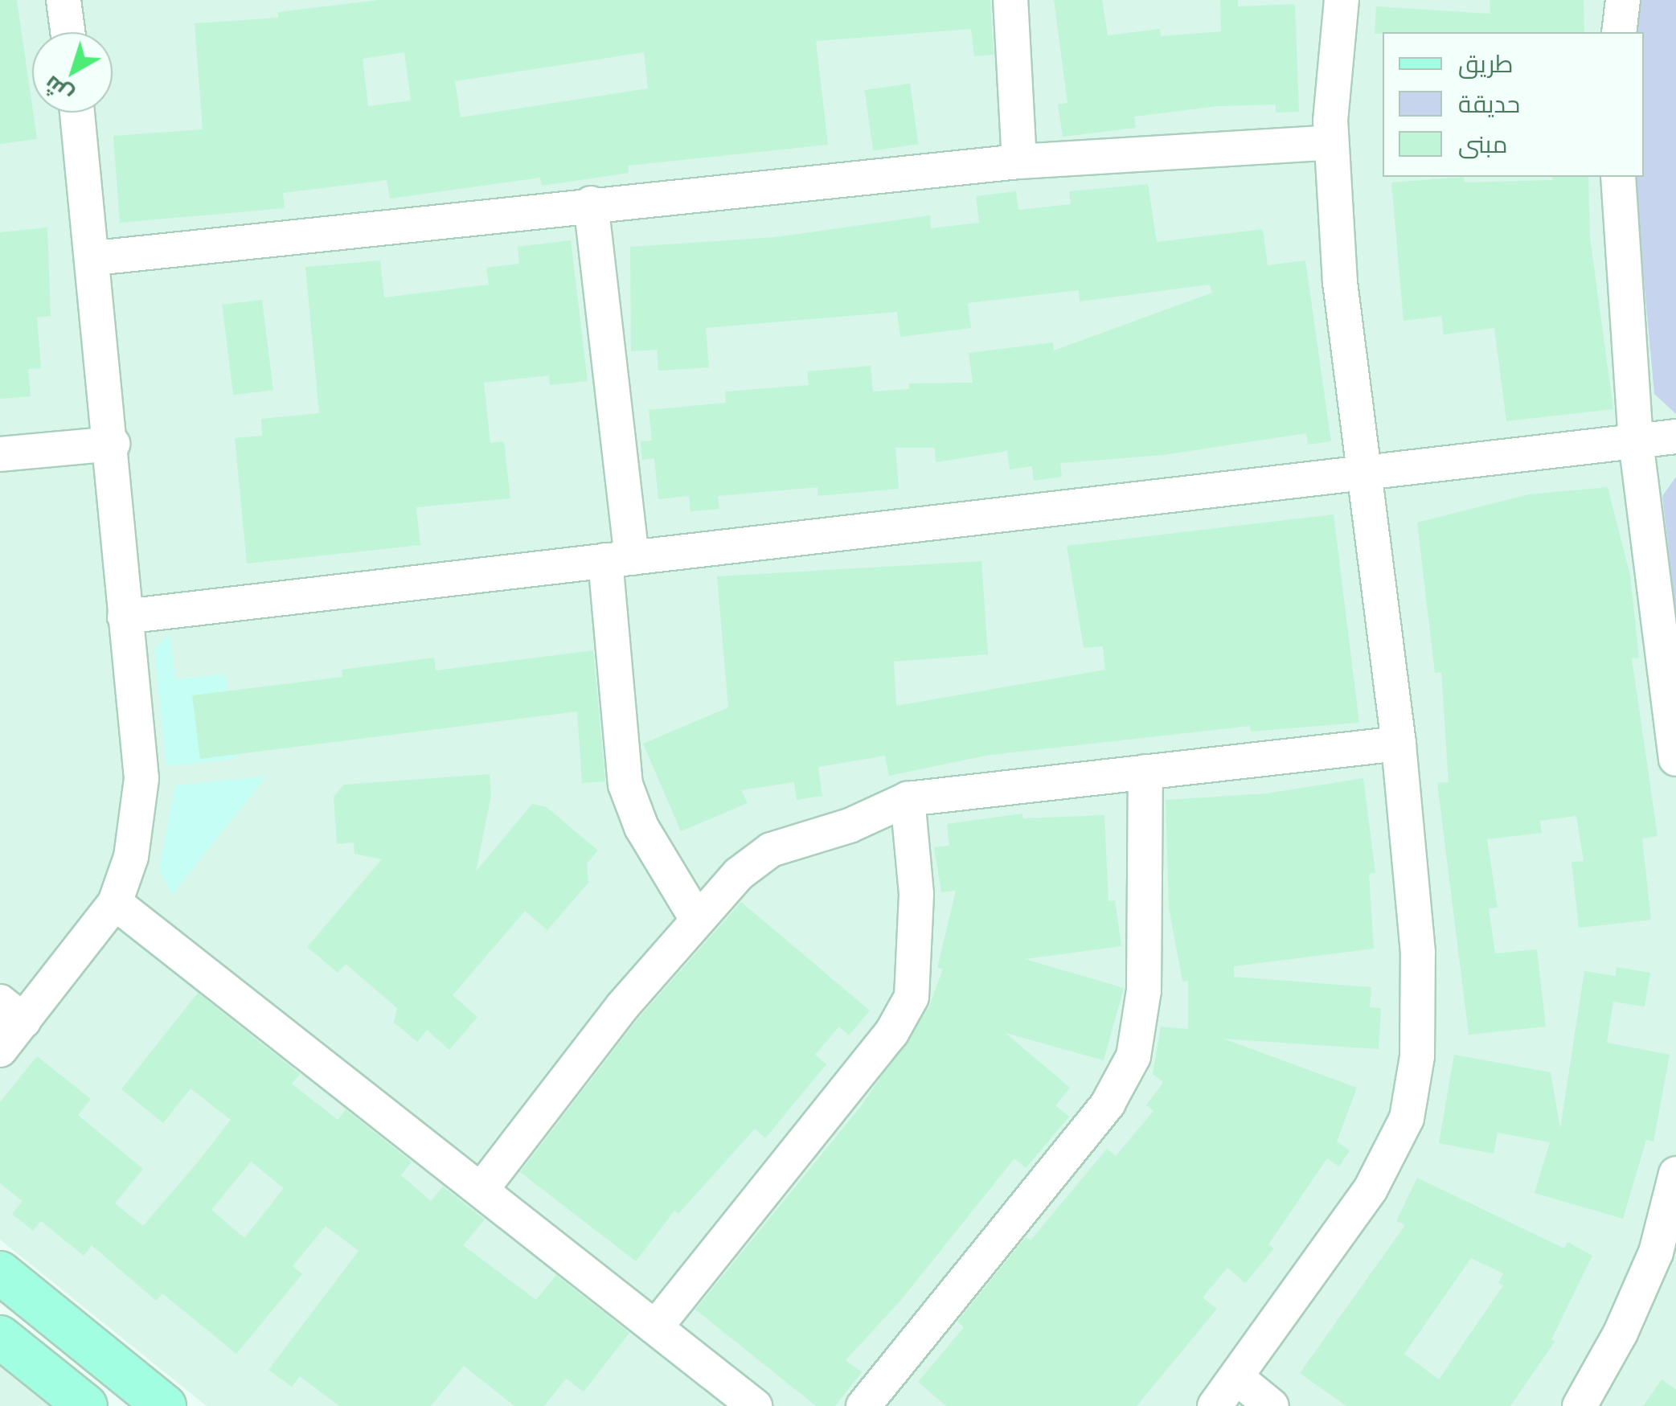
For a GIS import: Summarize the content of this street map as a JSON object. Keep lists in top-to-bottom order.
{
  "legend": ["طريق", "حديقة", "مبنى"],
  "north": "bottom left"
}
